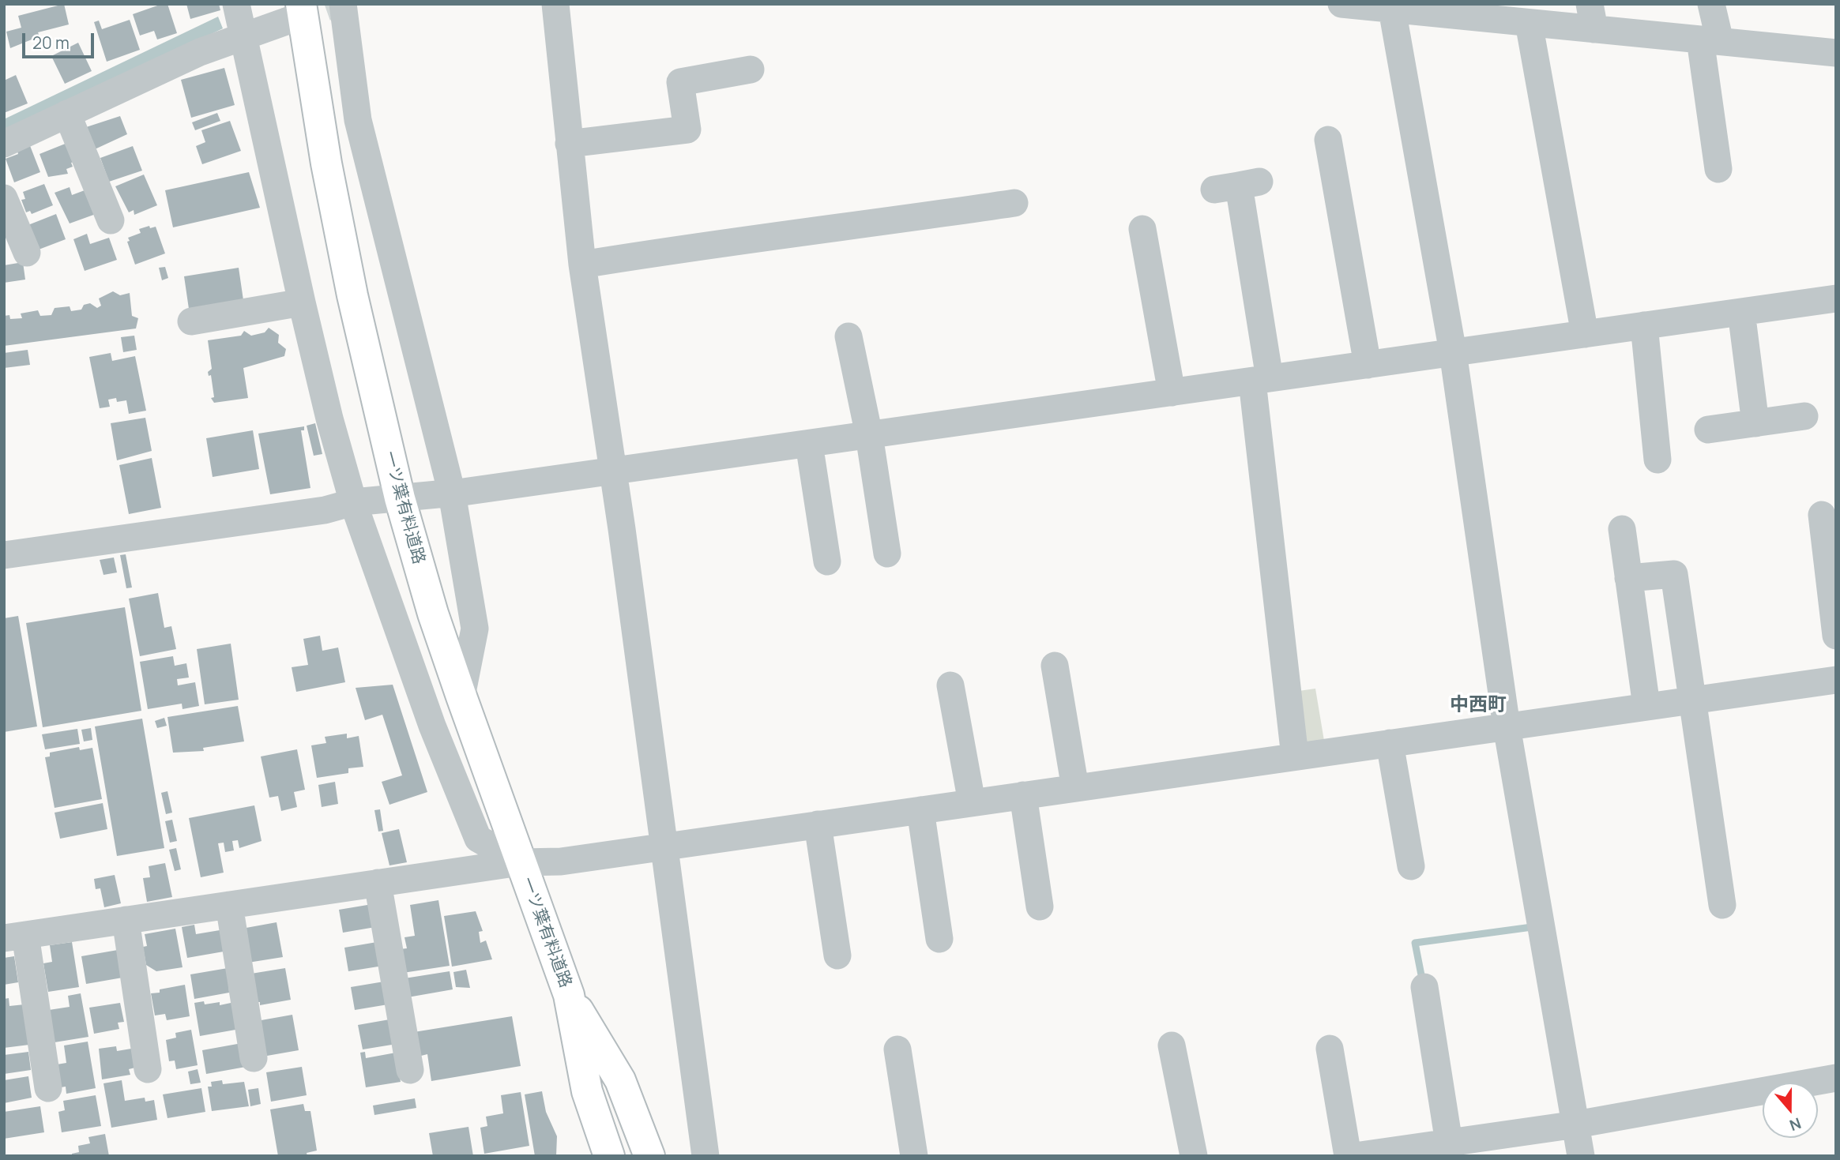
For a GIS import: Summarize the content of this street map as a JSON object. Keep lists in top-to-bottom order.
{
  "streets": {
    "main road": ["一ツ葉有料道路"]
  },
  "districts": ["中西町"],
  "scale_bar": "20 m",
  "north": "bottom"
}
